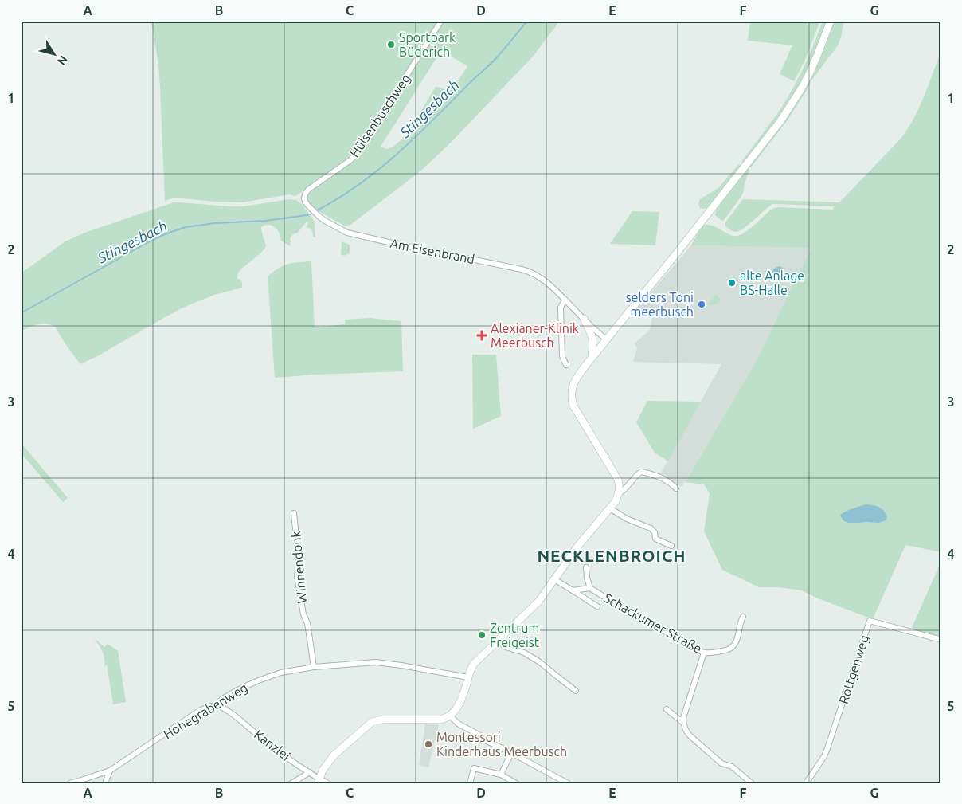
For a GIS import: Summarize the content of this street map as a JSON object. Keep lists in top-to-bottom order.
{
  "streets": {
    "street": [
      "Hülsenbuschweg",
      "Am Eisenbrand",
      "Winnendonk",
      "Schackumer Straße",
      "Röttgenweg",
      "Hohegrabenweg",
      "Kanzlei"
    ]
  },
  "crossings": [
    ["Hülsenbuschweg", "Am Eisenbrand"],
    ["Winnendonk", "Hohegrabenweg"],
    ["Hohegrabenweg", "Kanzlei"]
  ],
  "districts": ["NECKLENBROICH"],
  "water": ["Stingesbach"],
  "places": {
    "other": [
      "Sportpark Büderich",
      "alte Anlage BS-Halle",
      "selders Toni meerbusch",
      "Zentrum Freigeist",
      "Montessori Kinderhaus Meerbusch"
    ],
    "health": ["Alexianer-Klinik Meerbusch"]
  },
  "north": "bottom right",
  "grid": {
    "columns": [
      "A",
      "B",
      "C",
      "D",
      "E",
      "F",
      "G"
    ],
    "rows": [
      "1",
      "2",
      "3",
      "4",
      "5"
    ]
  }
}
